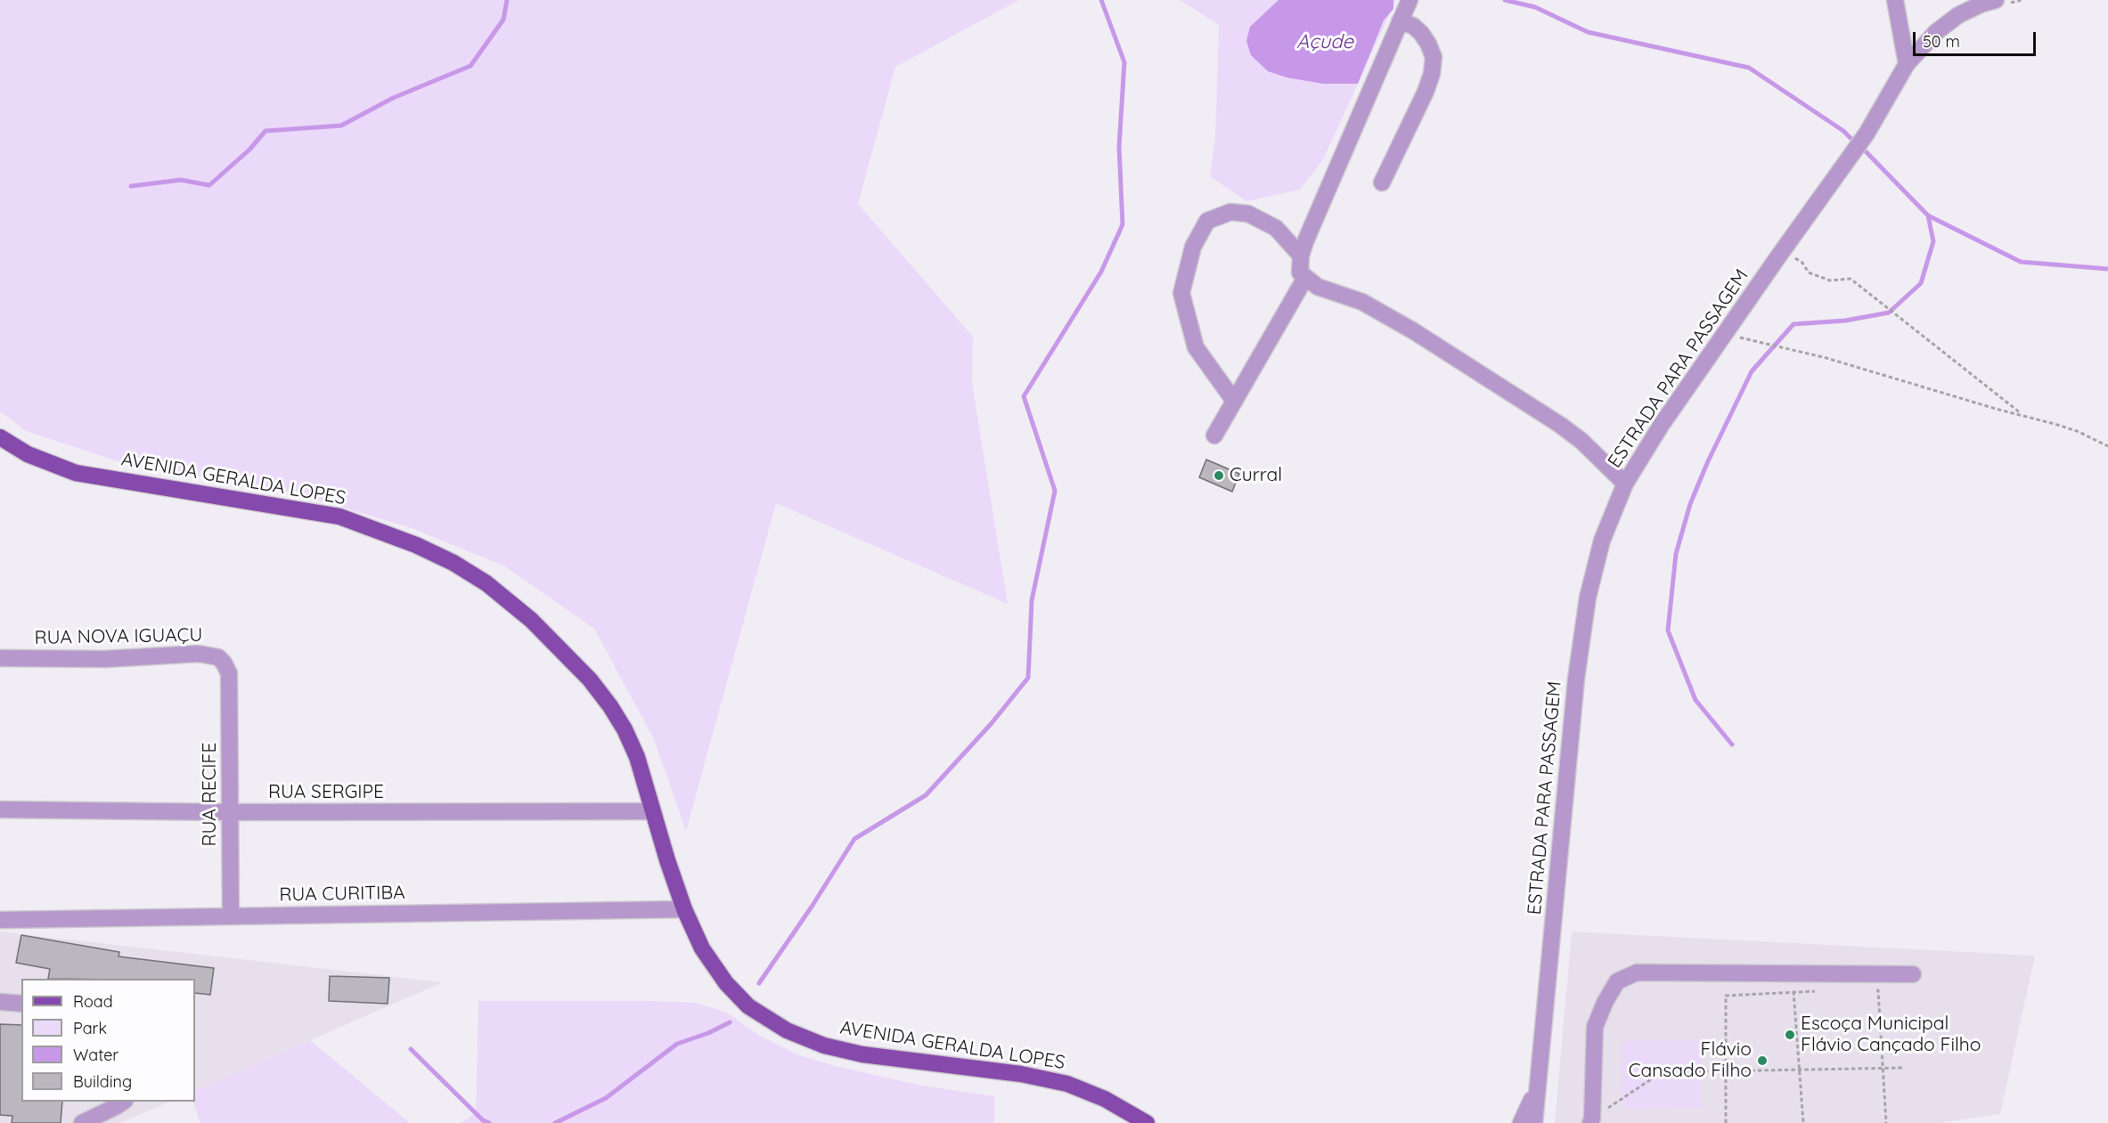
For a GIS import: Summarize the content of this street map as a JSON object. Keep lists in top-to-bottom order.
{
  "streets": {
    "main road": ["AVENIDA GERALDA LOPES"],
    "street": [
      "ESTRADA PARA PASSAGEM",
      "RUA NOVA IGUAÇU",
      "RUA SERGIPE",
      "RUA RECIFE",
      "RUA CURITIBA"
    ]
  },
  "crossings": [
    ["AVENIDA GERALDA LOPES", "RUA SERGIPE"],
    ["AVENIDA GERALDA LOPES", "RUA CURITIBA"],
    ["RUA NOVA IGUAÇU", "RUA RECIFE"],
    ["RUA SERGIPE", "RUA RECIFE"],
    ["RUA RECIFE", "RUA CURITIBA"]
  ],
  "water": ["Açude"],
  "places": ["Curral", "Escoça Municipal Flávio Cançado Filho", "Flávio Cansado Filho"],
  "legend": [
    "Road",
    "Park",
    "Water",
    "Building"
  ],
  "scale_bar": "50 m"
}
